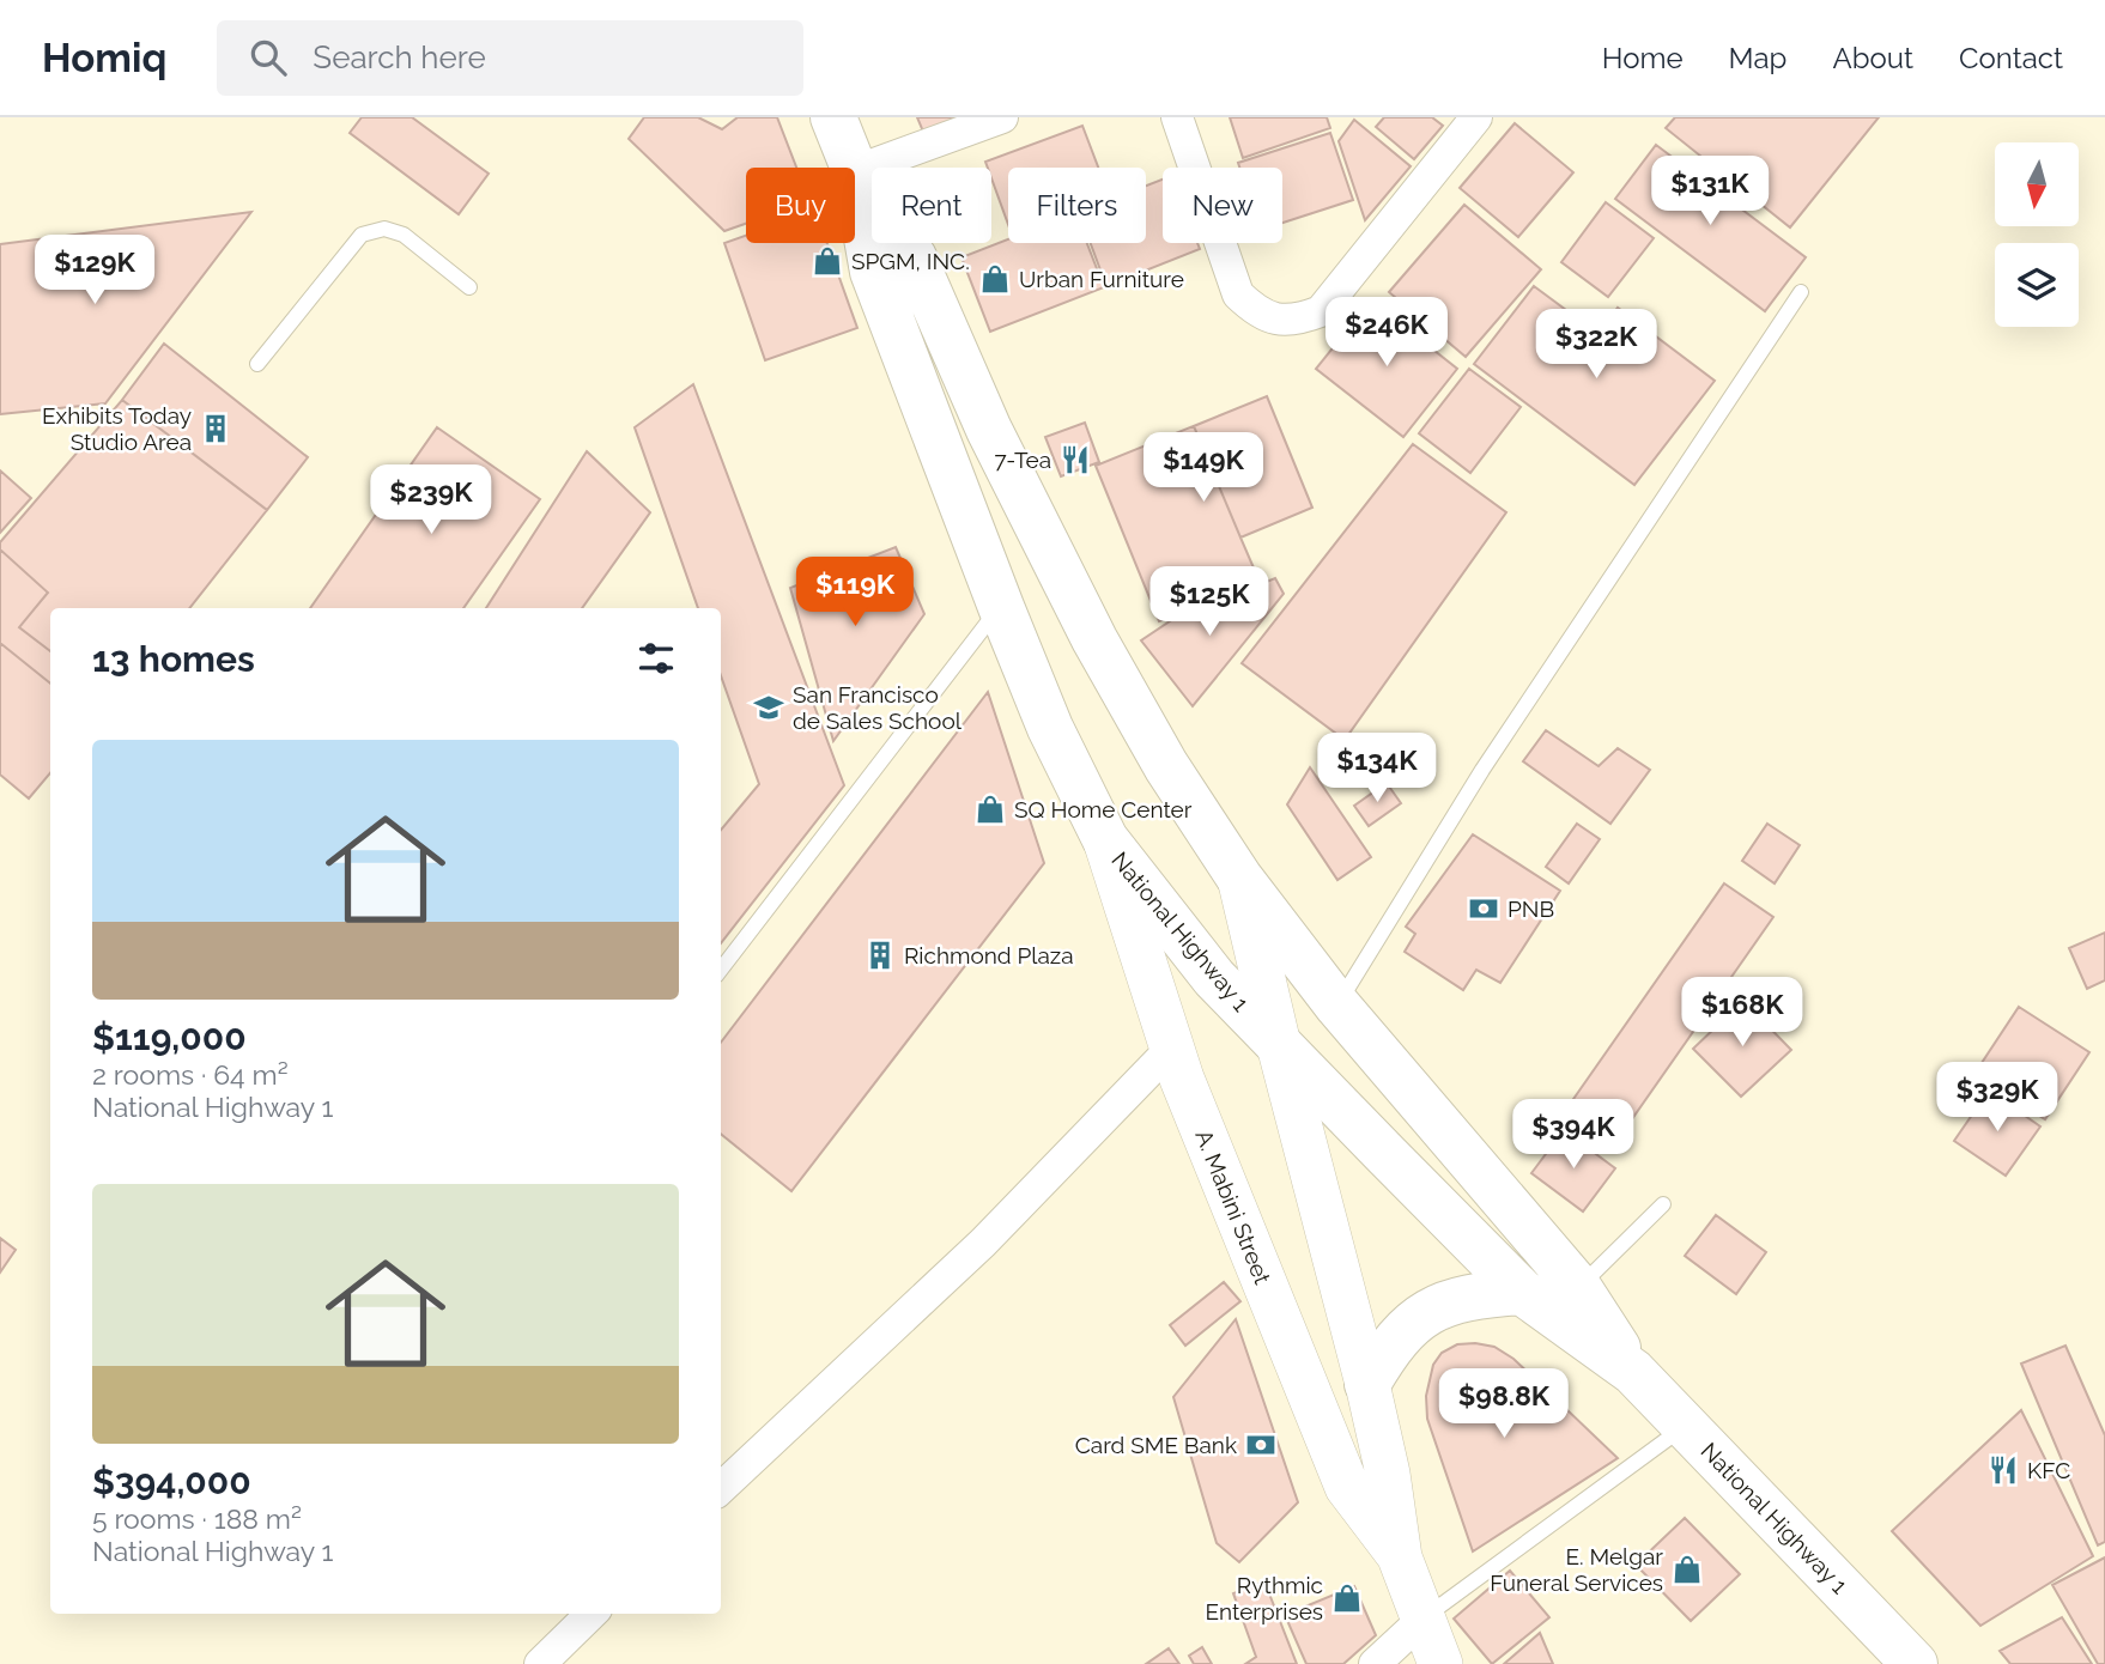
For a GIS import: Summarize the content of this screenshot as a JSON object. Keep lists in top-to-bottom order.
{
  "streets": {
    "highway": ["National Highway 1"],
    "main road": ["A. Mabini Street"]
  },
  "crossings": [
    ["National Highway 1", "A. Mabini Street"]
  ],
  "places": {
    "shop": [
      "SPGM, INC.",
      "Urban Furniture",
      "SQ Home Center",
      "E. Melgar Funeral Services",
      "Rythmic Enterprises"
    ],
    "building": ["Exhibits Today Studio Area", "Richmond Plaza"],
    "restaurant": ["7-Tea", "KFC"],
    "school or university": ["San Francisco de Sales School"],
    "bank": ["PNB", "Card SME Bank"]
  },
  "north": "bottom",
  "page": {
    "header": "Homiq",
    "search": "Search here",
    "nav": [
      "Home",
      "Map",
      "About",
      "Contact"
    ],
    "price": [
      "$131K",
      "$129K",
      "$246K",
      "$322K",
      "$149K",
      "$239K",
      "$119K",
      "$125K",
      "$134K",
      "$168K",
      "$329K",
      "$394K",
      "$98.8K"
    ],
    "chip": [
      "Buy",
      "Rent",
      "Filters",
      "New"
    ],
    "heading": "13 homes",
    "list": [
      {
        "name": "$119,000",
        "note": "2 rooms · 64 m² · National Highway 1"
      },
      {
        "name": "$394,000",
        "note": "5 rooms · 188 m² · National Highway 1"
      }
    ]
  }
}
